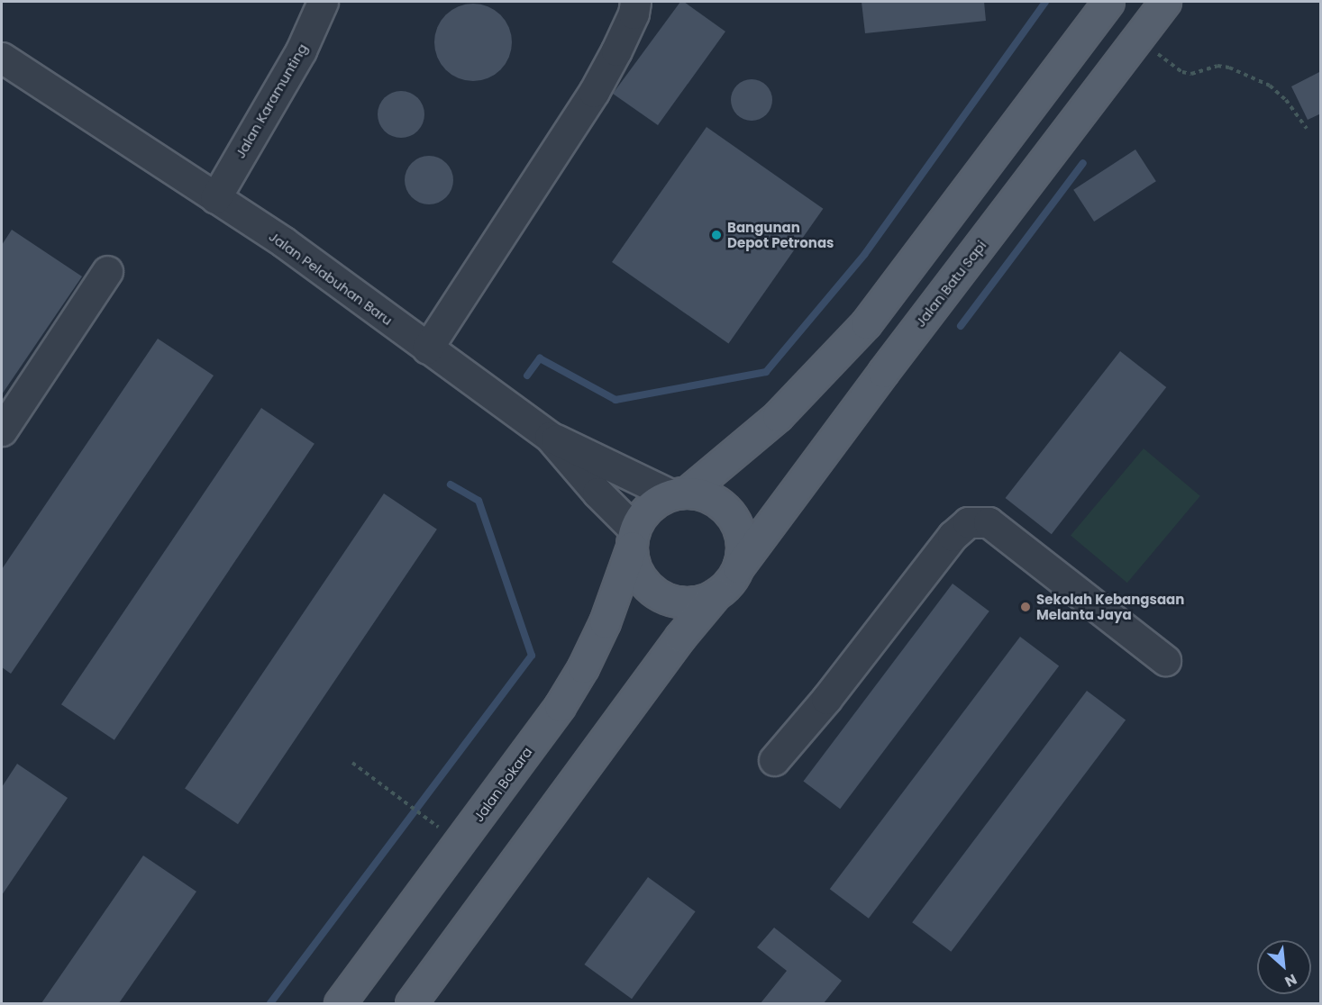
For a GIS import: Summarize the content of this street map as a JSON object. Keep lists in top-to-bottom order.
{
  "streets": {
    "main road": ["Jalan Batu Sapi", "Jalan Bokara"],
    "street": ["Jalan Karamunting", "Jalan Pelabuhan Baru"]
  },
  "crossings": [
    ["Jalan Karamunting", "Jalan Pelabuhan Baru"],
    ["Jalan Pelabuhan Baru", "Jalan Batu Sapi"],
    ["Jalan Pelabuhan Baru", "Jalan Bokara"],
    ["Jalan Batu Sapi", "Jalan Bokara"]
  ],
  "places": ["Bangunan Depot Petronas", "Sekolah Kebangsaan Melanta Jaya"],
  "north": "bottom right"
}
